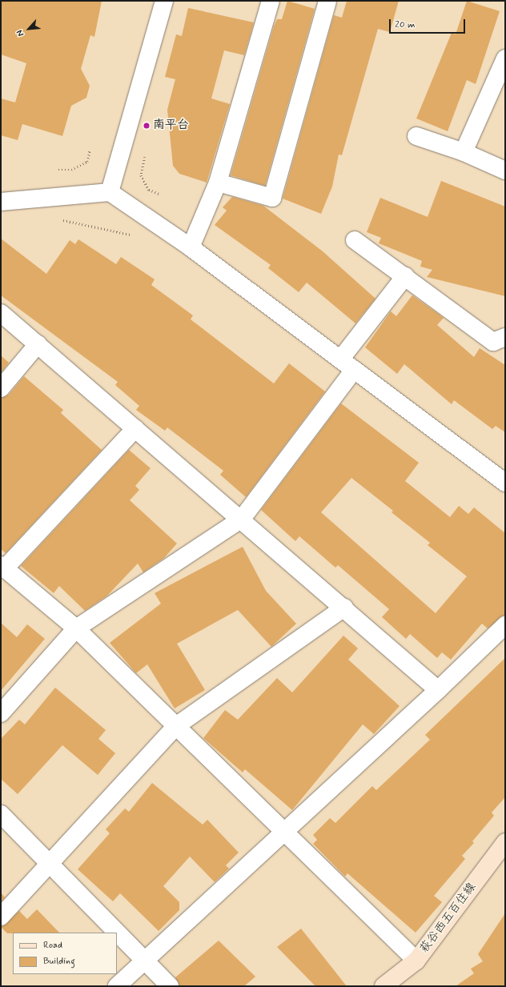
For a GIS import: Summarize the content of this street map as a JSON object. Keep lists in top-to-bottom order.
{
  "streets": {
    "main road": ["萩谷西五百住線"]
  },
  "places": ["南平台"],
  "legend": ["Road", "Building"],
  "scale_bar": "20 m",
  "north": "bottom left"
}
